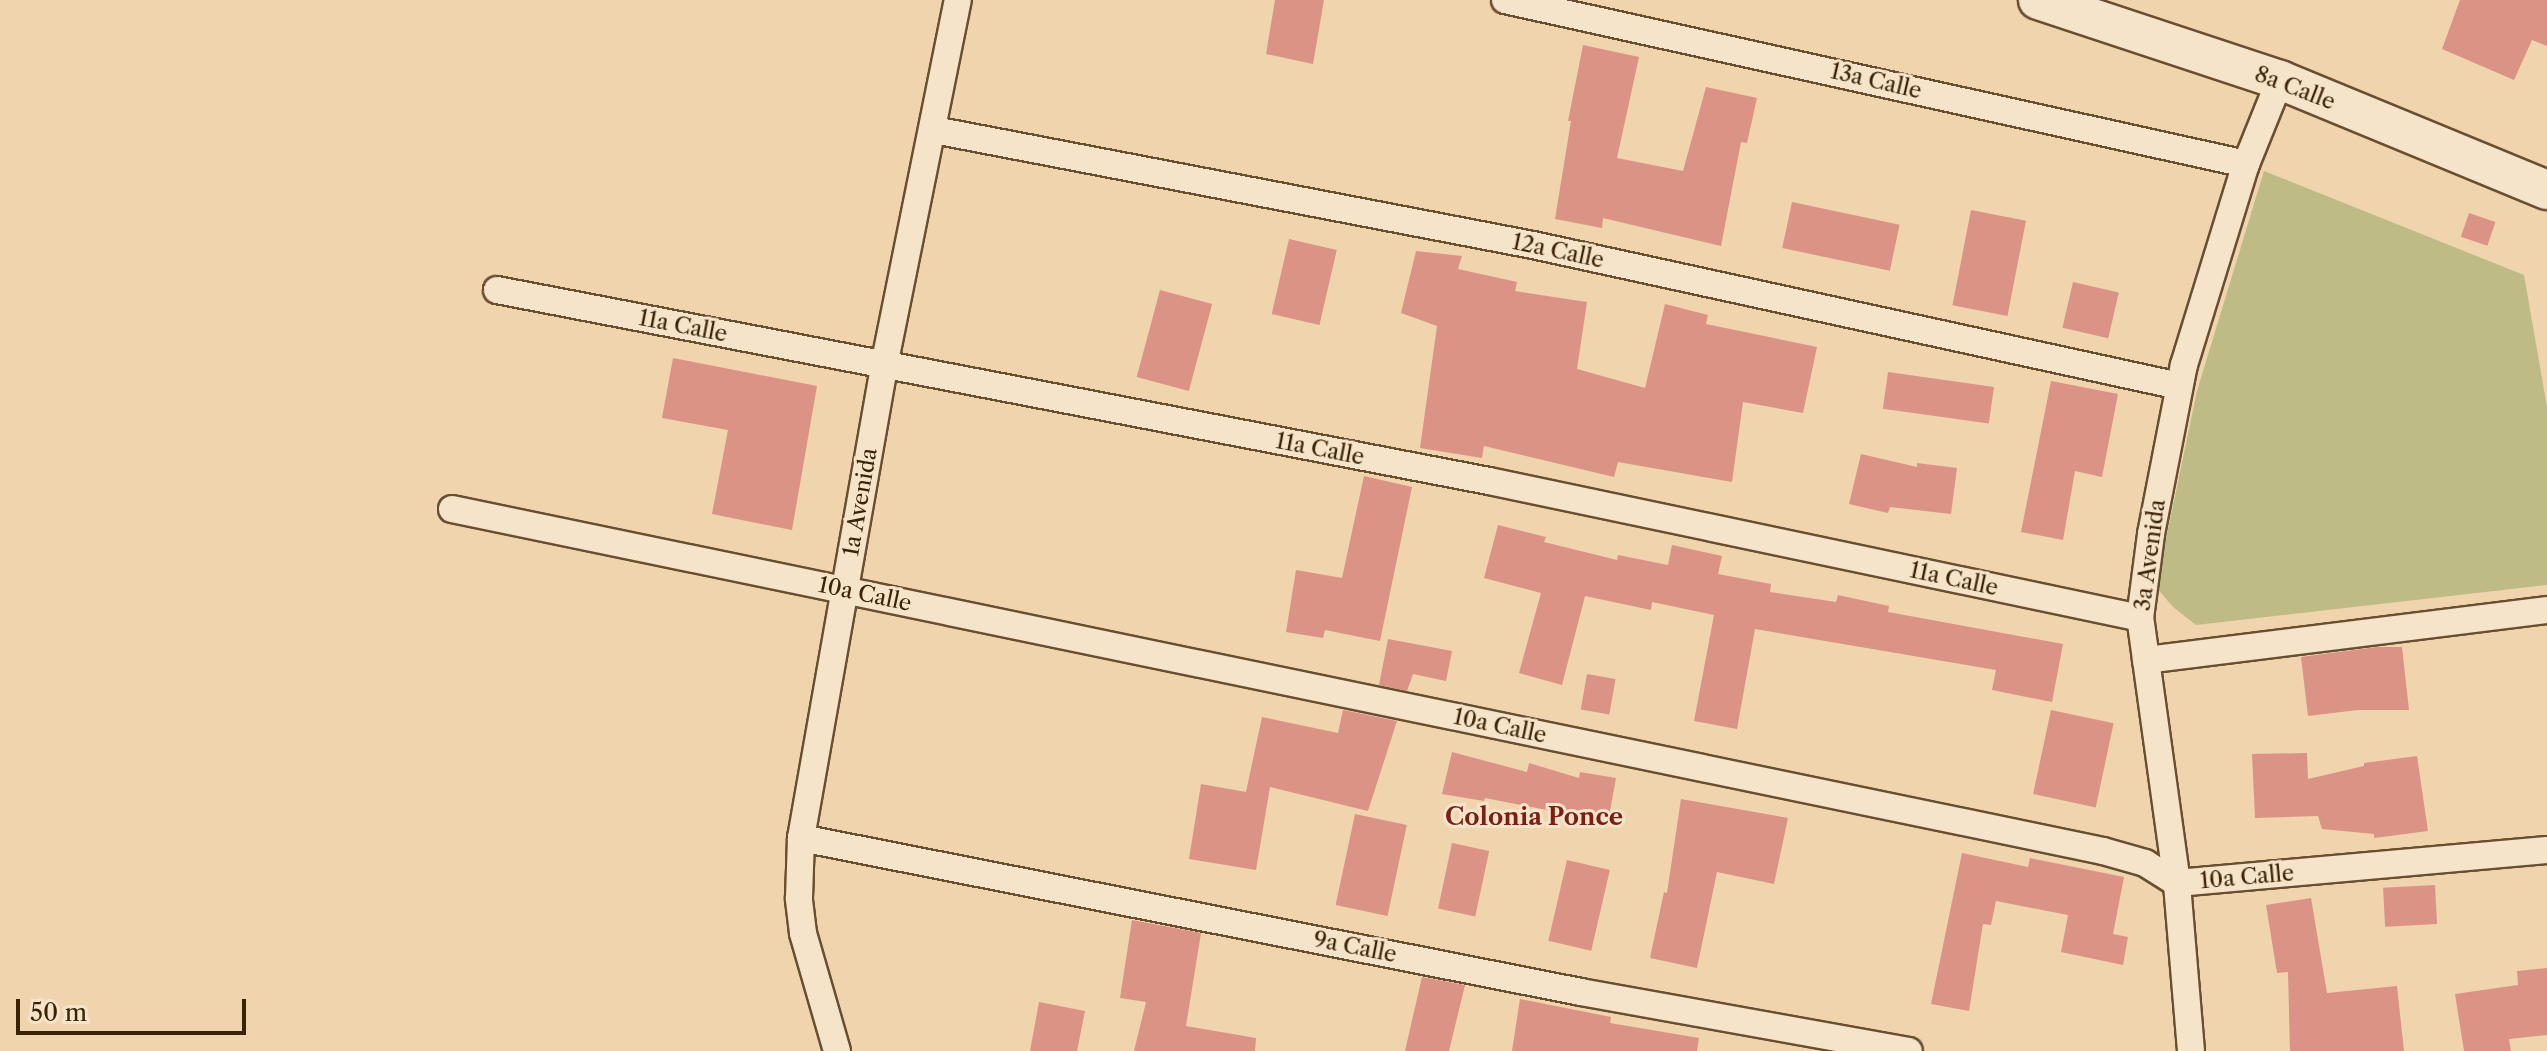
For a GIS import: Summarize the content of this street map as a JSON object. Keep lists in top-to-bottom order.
{
  "streets": {
    "street": [
      "13a Calle",
      "8a Calle",
      "12a Calle",
      "11a Calle",
      "1a Avenida",
      "3a Avenida",
      "10a Calle",
      "9a Calle"
    ]
  },
  "crossings": [
    ["13a Calle", "3a Avenida"],
    ["8a Calle", "3a Avenida"],
    ["12a Calle", "1a Avenida"],
    ["12a Calle", "3a Avenida"],
    ["11a Calle", "1a Avenida"],
    ["11a Calle", "3a Avenida"],
    ["1a Avenida", "10a Calle"],
    ["1a Avenida", "9a Calle"],
    ["3a Avenida", "10a Calle"]
  ],
  "districts": ["Colonia Ponce"],
  "scale_bar": "50 m"
}
